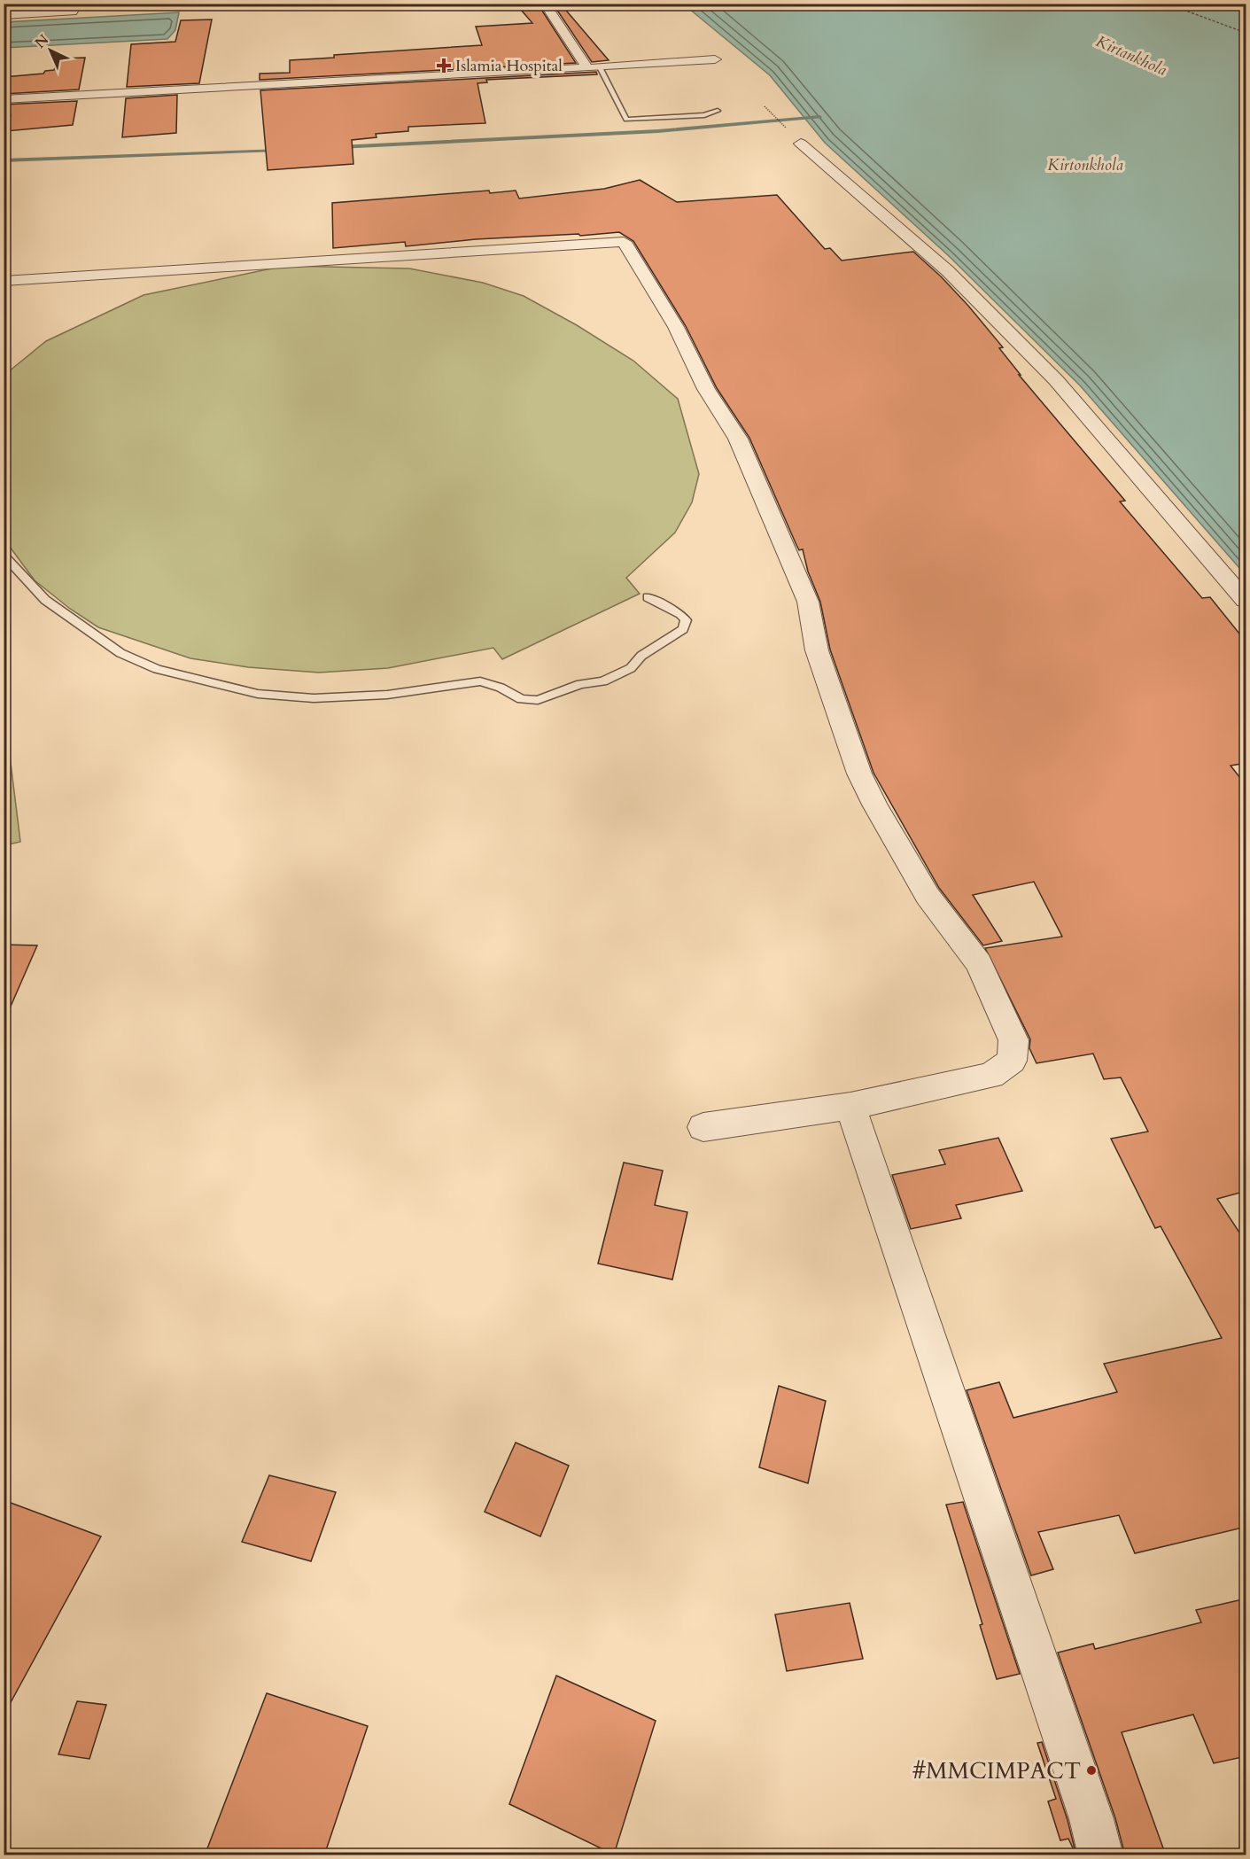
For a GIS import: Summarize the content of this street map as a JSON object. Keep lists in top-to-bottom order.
{
  "water": ["Kirtankhola", "Kirtonkhola"],
  "places": {
    "health": ["Islamia Hospital"],
    "other": ["#MMCIMPACT"]
  },
  "north": "top left"
}
